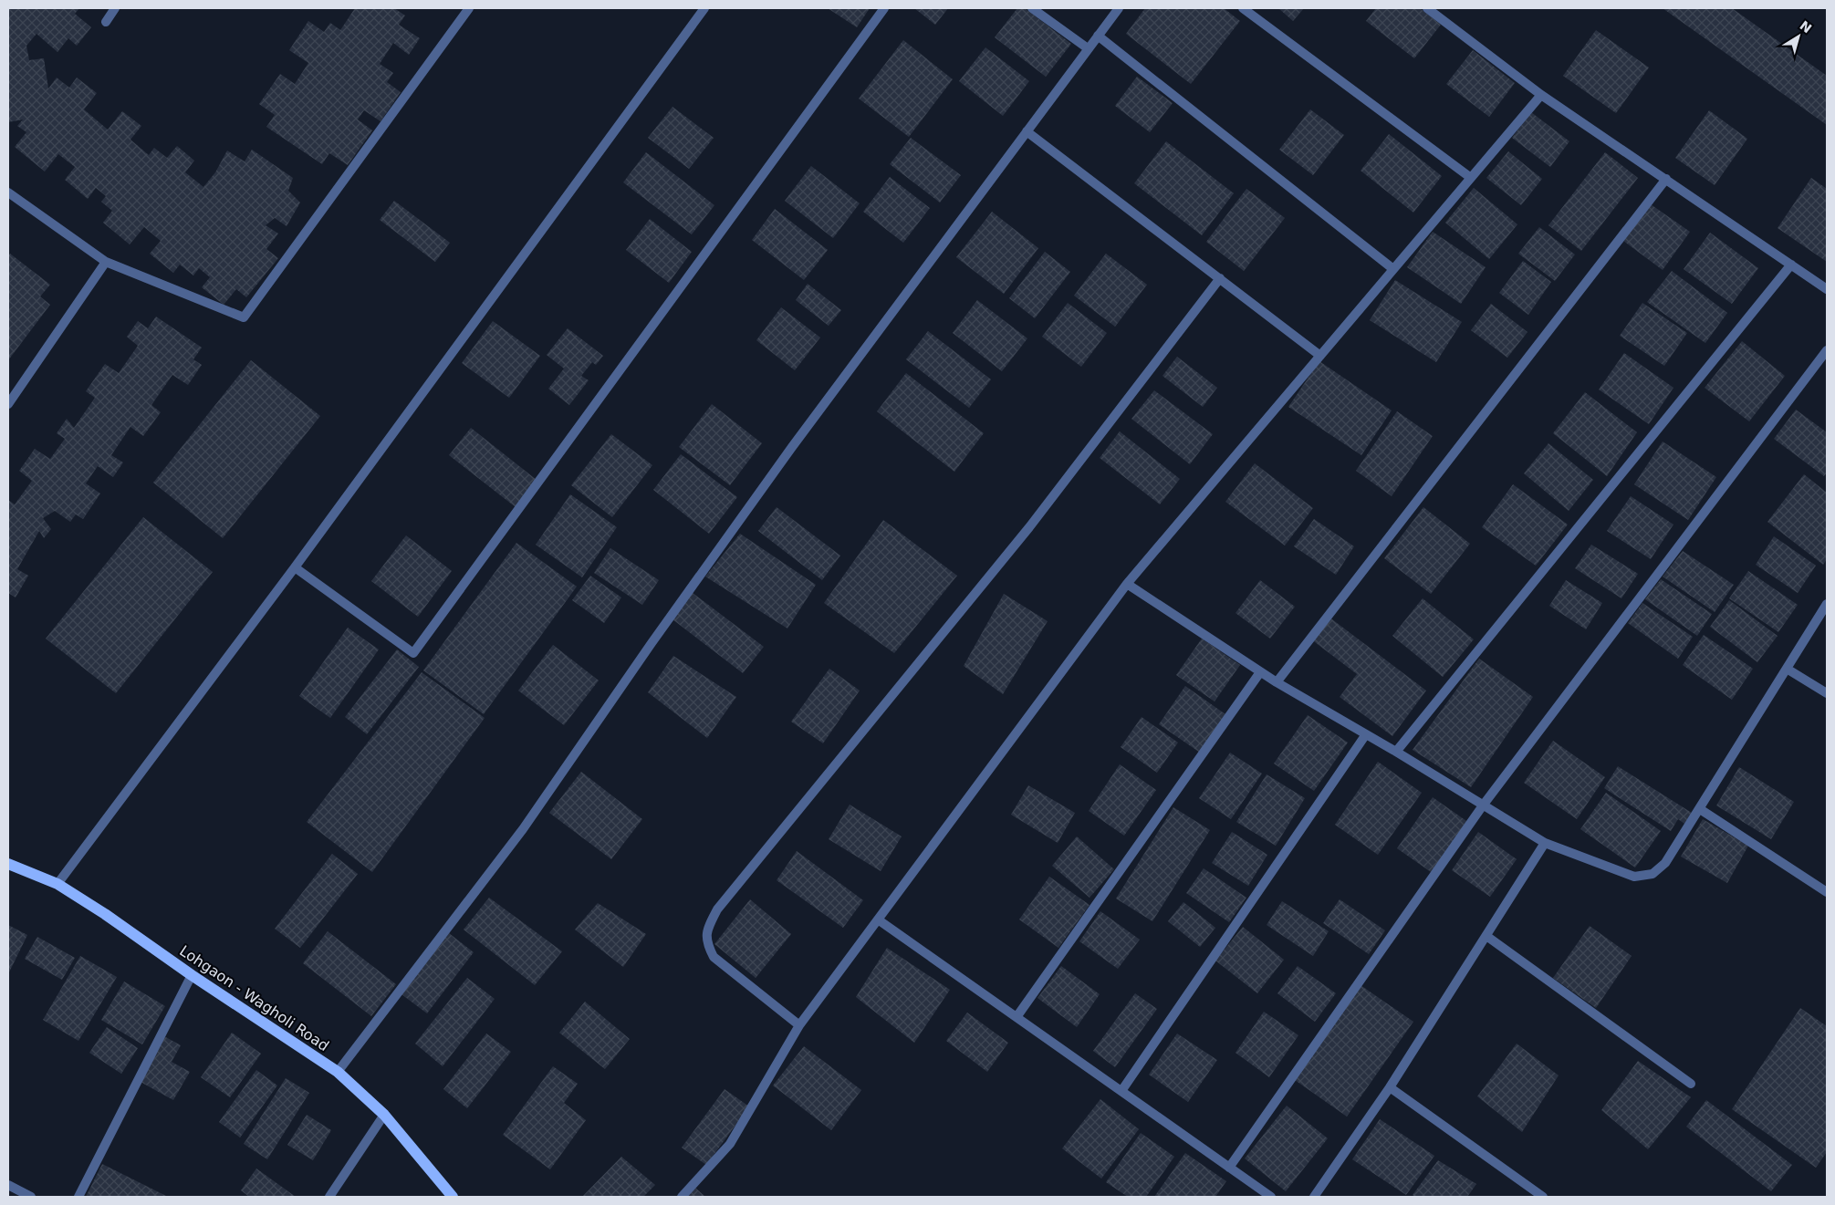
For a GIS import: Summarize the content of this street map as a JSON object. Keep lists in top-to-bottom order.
{
  "streets": {
    "main road": ["Lohgaon - Wagholi Road"]
  },
  "north": "top right"
}
